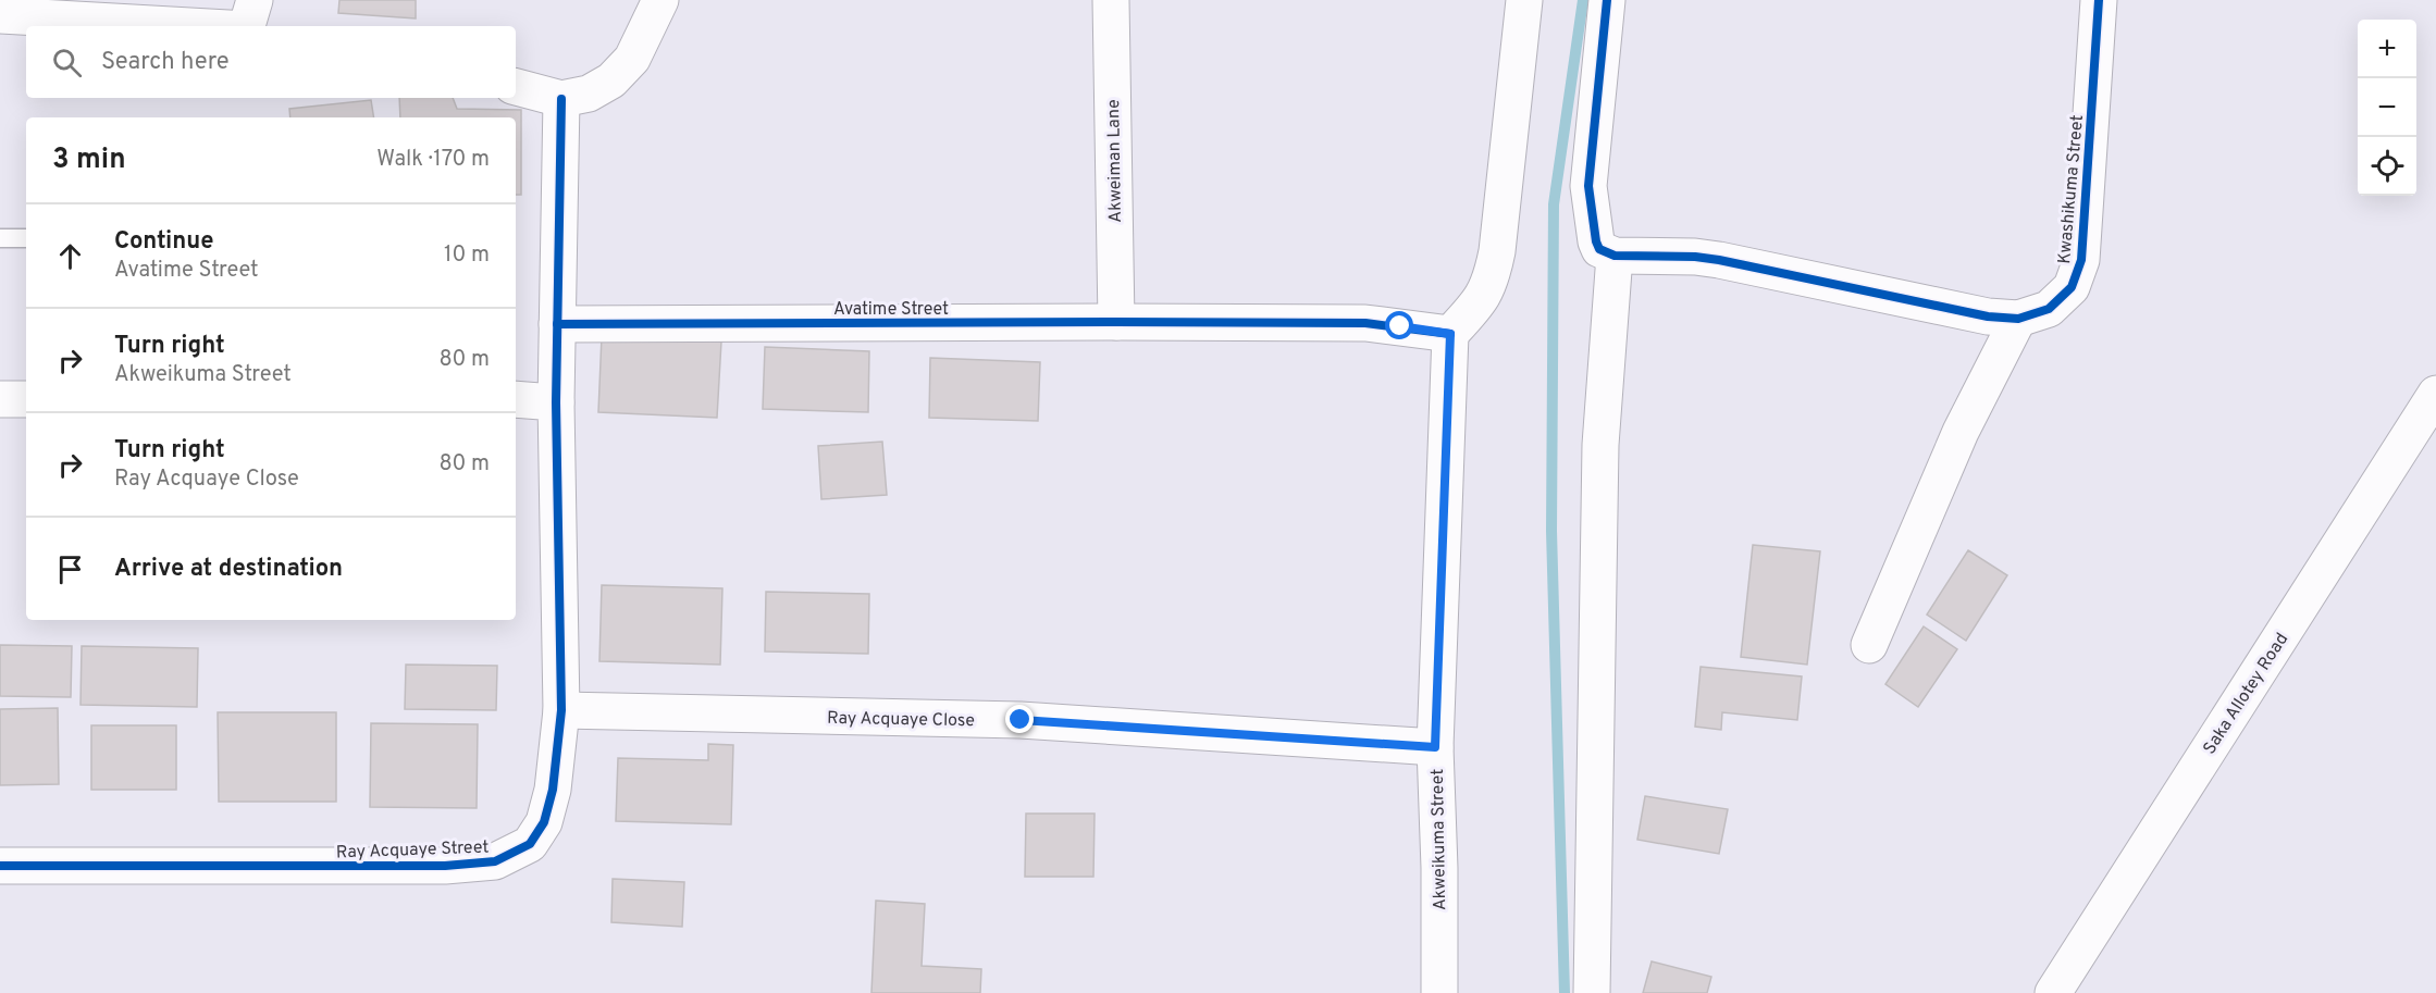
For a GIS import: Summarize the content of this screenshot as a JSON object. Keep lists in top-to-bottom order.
{
  "streets": {
    "street": [
      "Akweiman Lane",
      "Kwashikuma Street",
      "Avatime Street",
      "Saka Allotey Road",
      "Ray Acquaye Close",
      "Akweikuma Street",
      "Ray Acquaye Street"
    ]
  },
  "crossings": [
    ["Akweiman Lane", "Avatime Street"],
    ["Avatime Street", "Akweikuma Street"],
    ["Avatime Street", "Ray Acquaye Street"],
    ["Ray Acquaye Close", "Akweikuma Street"],
    ["Ray Acquaye Close", "Ray Acquaye Street"]
  ],
  "page": {
    "map_buttons": ["+", "−"],
    "search": "Search here",
    "heading": ["3 min", "Walk · 170 m"],
    "list": [
      ["Continue", "Avatime Street", "10 m"],
      ["Turn right", "Akweikuma Street", "80 m"],
      ["Turn right", "Ray Acquaye Close", "80 m"],
      "Arrive at destination"
    ]
  }
}
